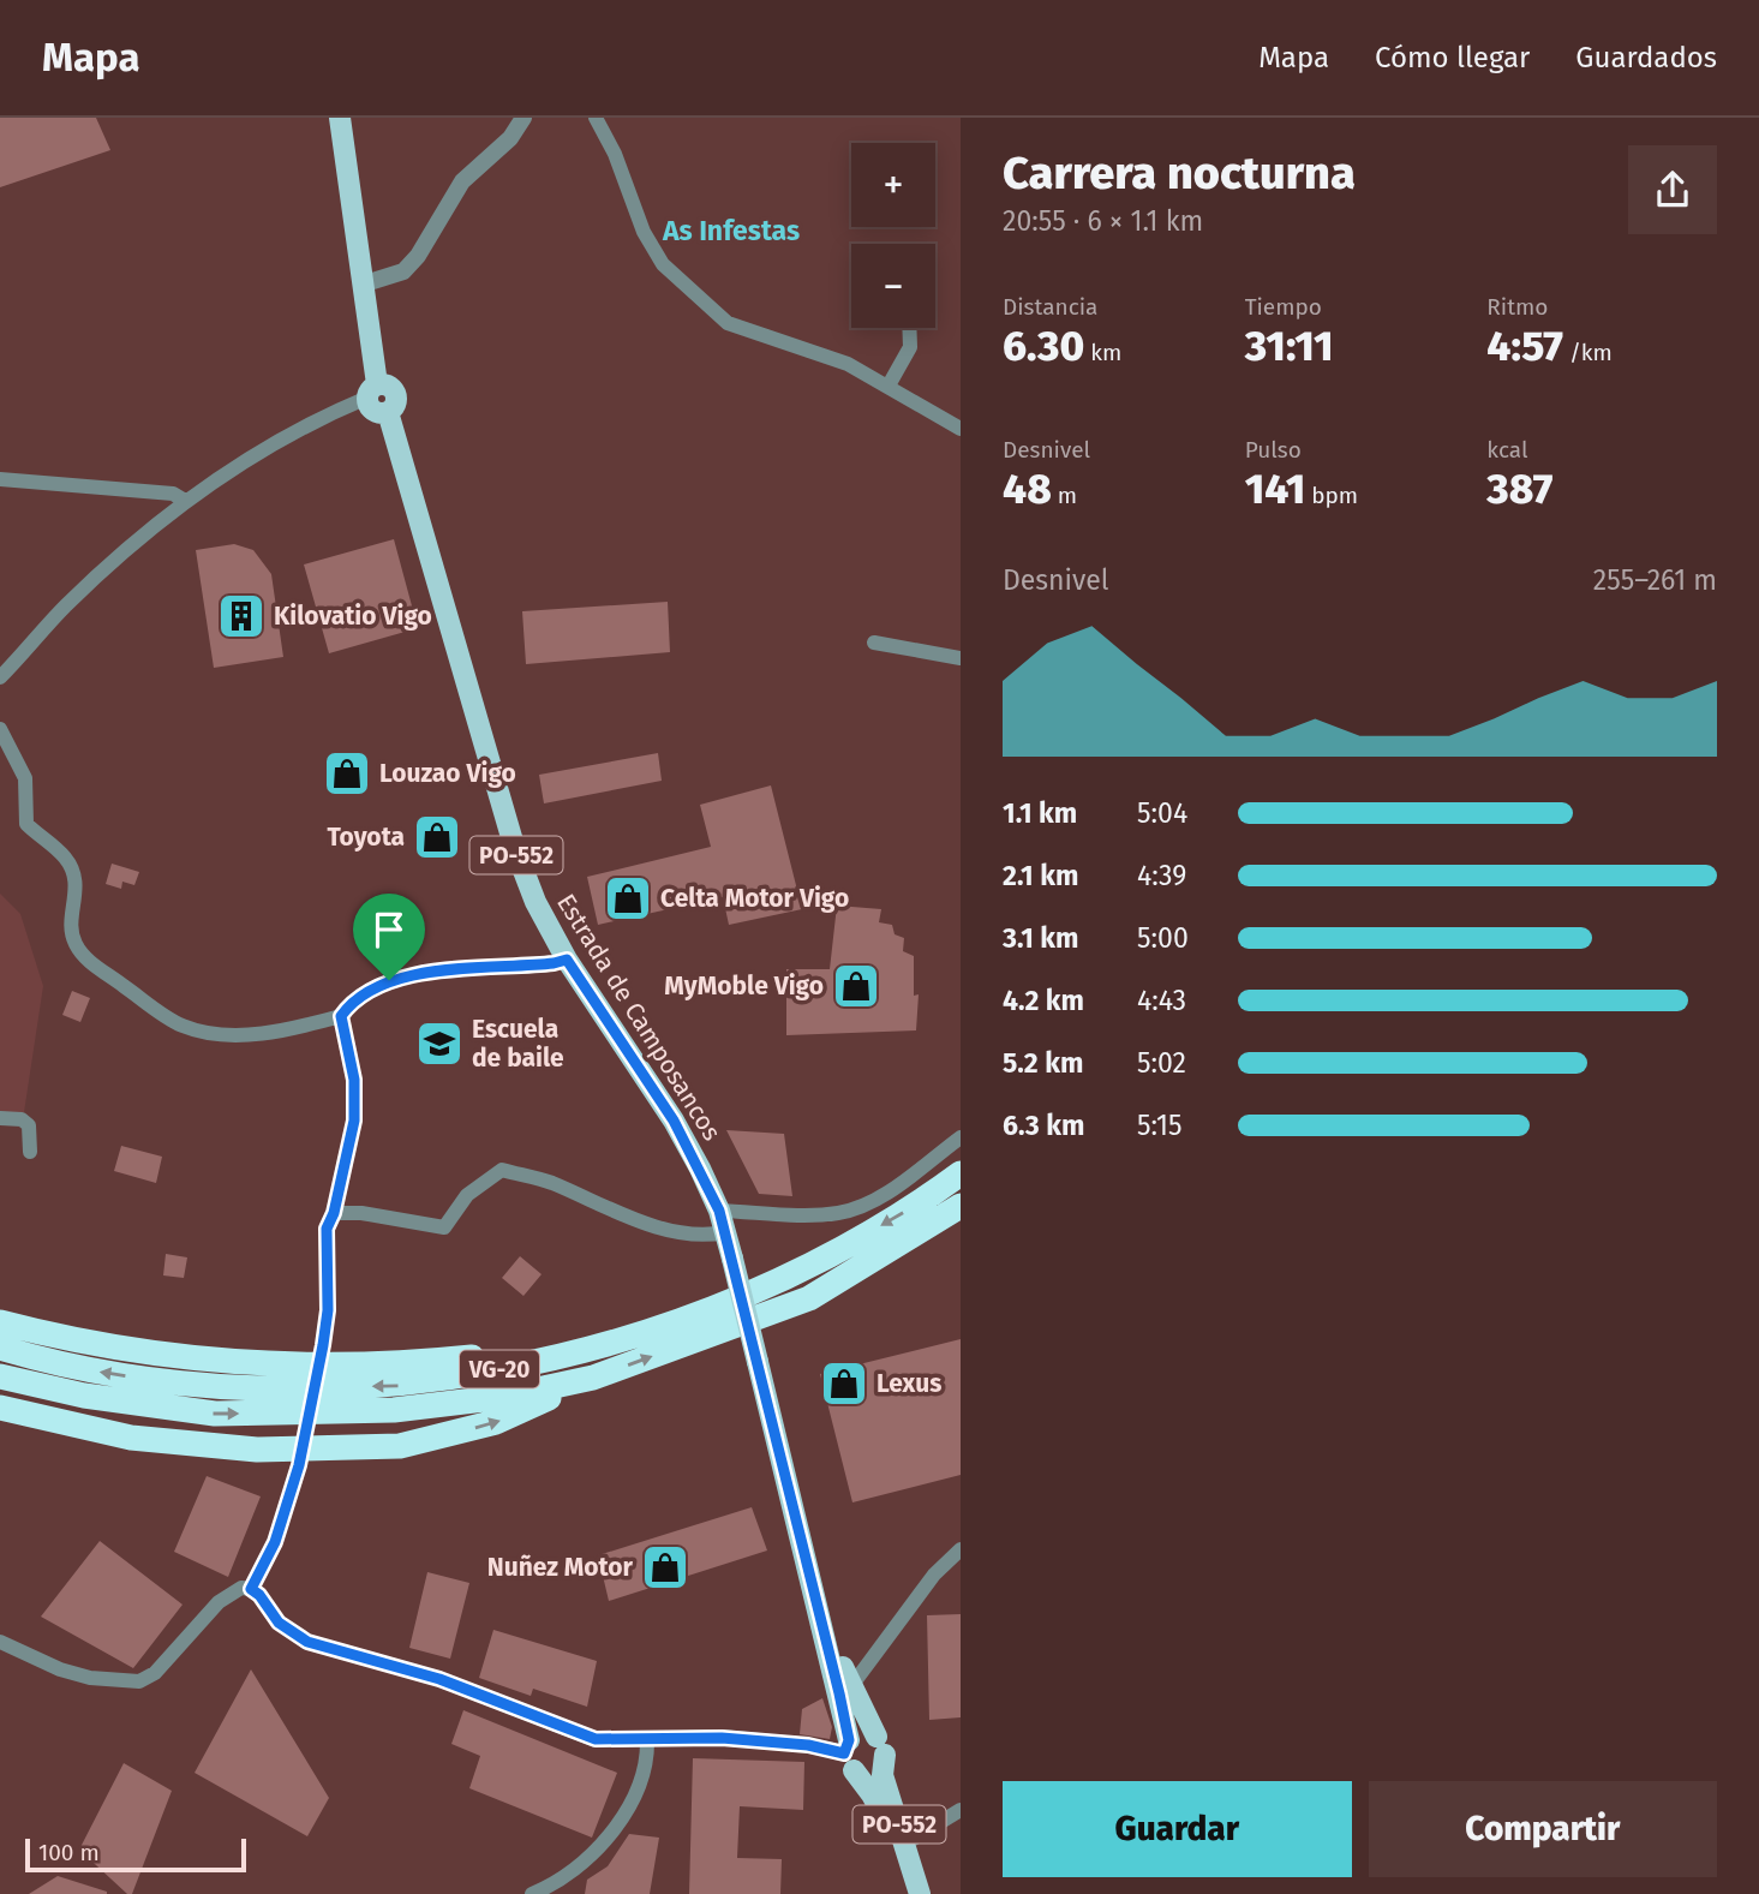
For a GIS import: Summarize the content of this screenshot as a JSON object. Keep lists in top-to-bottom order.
{
  "streets": {
    "highway": ["VG-20"],
    "main road": ["PO-552", "Estrada de Camposancos"]
  },
  "crossings": [
    ["PO-552", "Estrada de Camposancos"]
  ],
  "districts": ["As Infestas"],
  "places": {
    "building": ["Kilovatio Vigo"],
    "shop": [
      "Louzao Vigo",
      "Toyota",
      "Celta Motor Vigo",
      "MyMoble Vigo",
      "Lexus",
      "Nuñez Motor"
    ],
    "school or university": ["Escuela de baile"]
  },
  "scale_bar": "100 m",
  "page": {
    "header": "Mapa",
    "nav": ["Mapa", "Cómo llegar", "Guardados"],
    "heading": ["Carrera nocturna", "20:55 · 6 × 1.1 km"],
    "map_buttons": ["+", "−"],
    "stats": [
      ["Distancia", "6.30 km"],
      ["Tiempo", "31:11"],
      ["Ritmo", "4:57 /km"],
      ["Desnivel", "48 m"],
      ["Pulso", "141 bpm"],
      ["kcal", "387"]
    ],
    "chart": ["Desnivel", "255–261 m"],
    "list": [
      {
        "name": "1.1 km",
        "note": "5:04"
      },
      {
        "name": "2.1 km",
        "note": "4:39"
      },
      {
        "name": "3.1 km",
        "note": "5:00"
      },
      {
        "name": "4.2 km",
        "note": "4:43"
      },
      {
        "name": "5.2 km",
        "note": "5:02"
      },
      {
        "name": "6.3 km",
        "note": "5:15"
      }
    ],
    "buttons": ["Guardar", "Compartir"],
    "scale": "100 m"
  }
}
